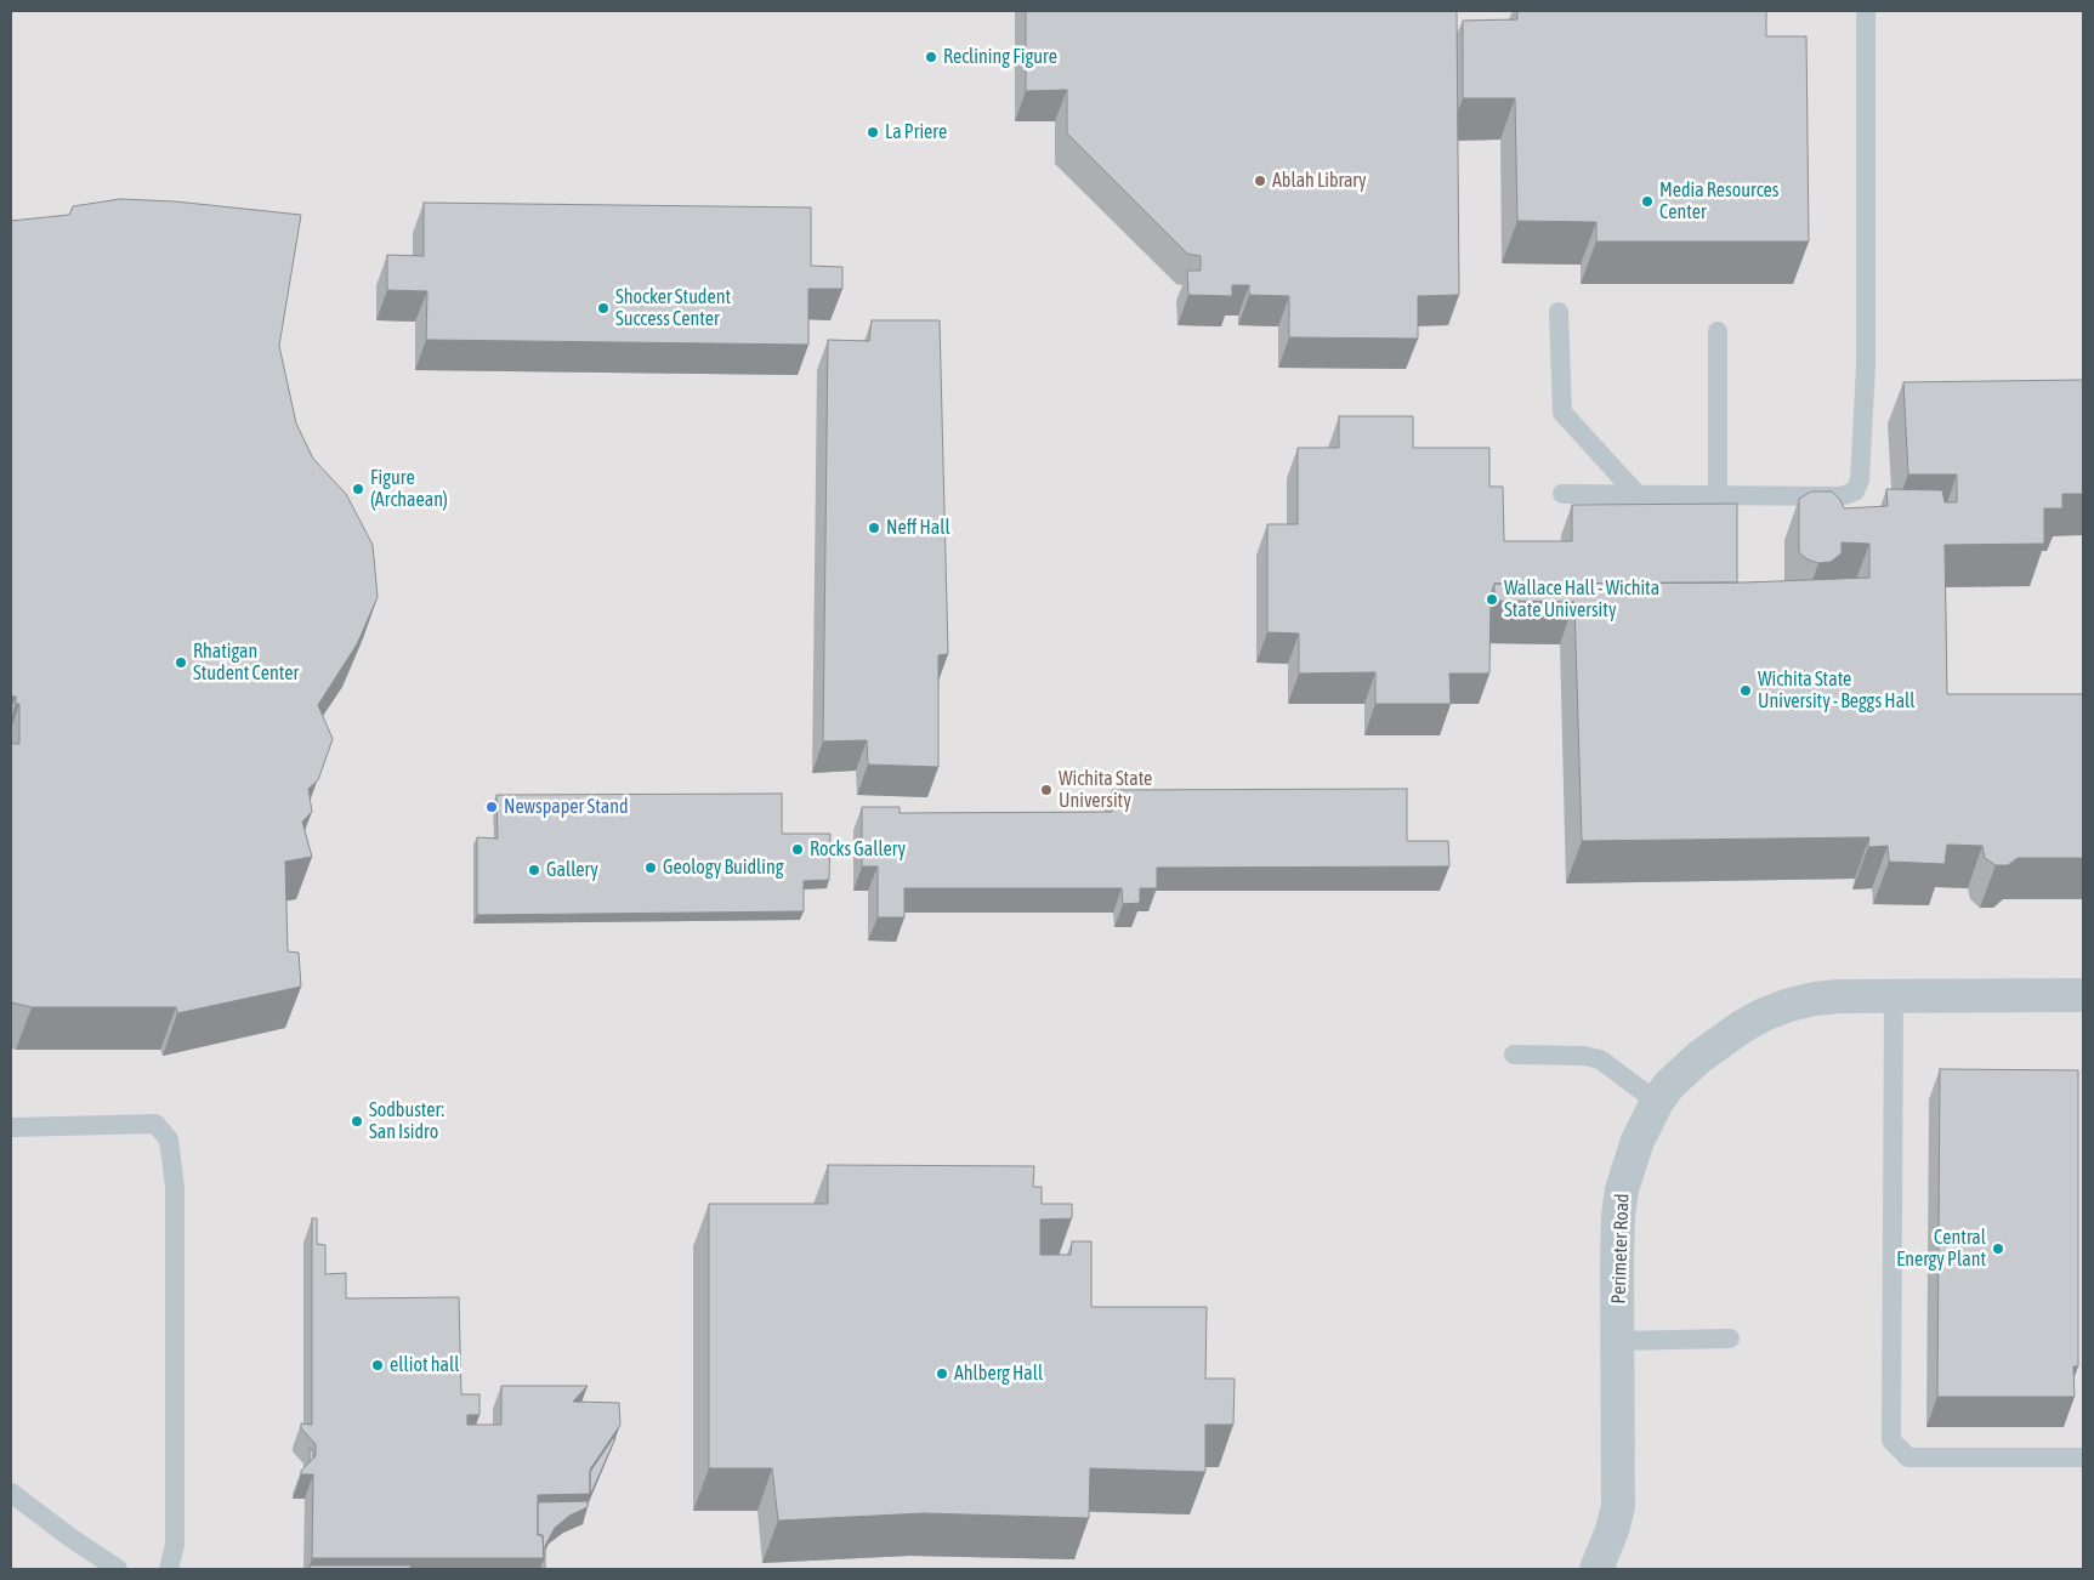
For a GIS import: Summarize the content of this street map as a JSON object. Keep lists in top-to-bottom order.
{
  "streets": {
    "street": ["Perimeter Road"]
  },
  "places": [
    "Reclining Figure",
    "La Priere",
    "Ablah Library",
    "Media Resources Center",
    "Shocker Student Success Center",
    "Figure (Archaean)",
    "Neff Hall",
    "Wallace Hall - Wichita State University",
    "Rhatigan Student Center",
    "Wichita State University - Beggs Hall",
    "Wichita State University",
    "Newspaper Stand",
    "Rocks Gallery",
    "Geology Buidling",
    "Gallery",
    "Sodbuster: San Isidro",
    "Central Energy Plant",
    "elliot hall",
    "Ahlberg Hall"
  ]
}
